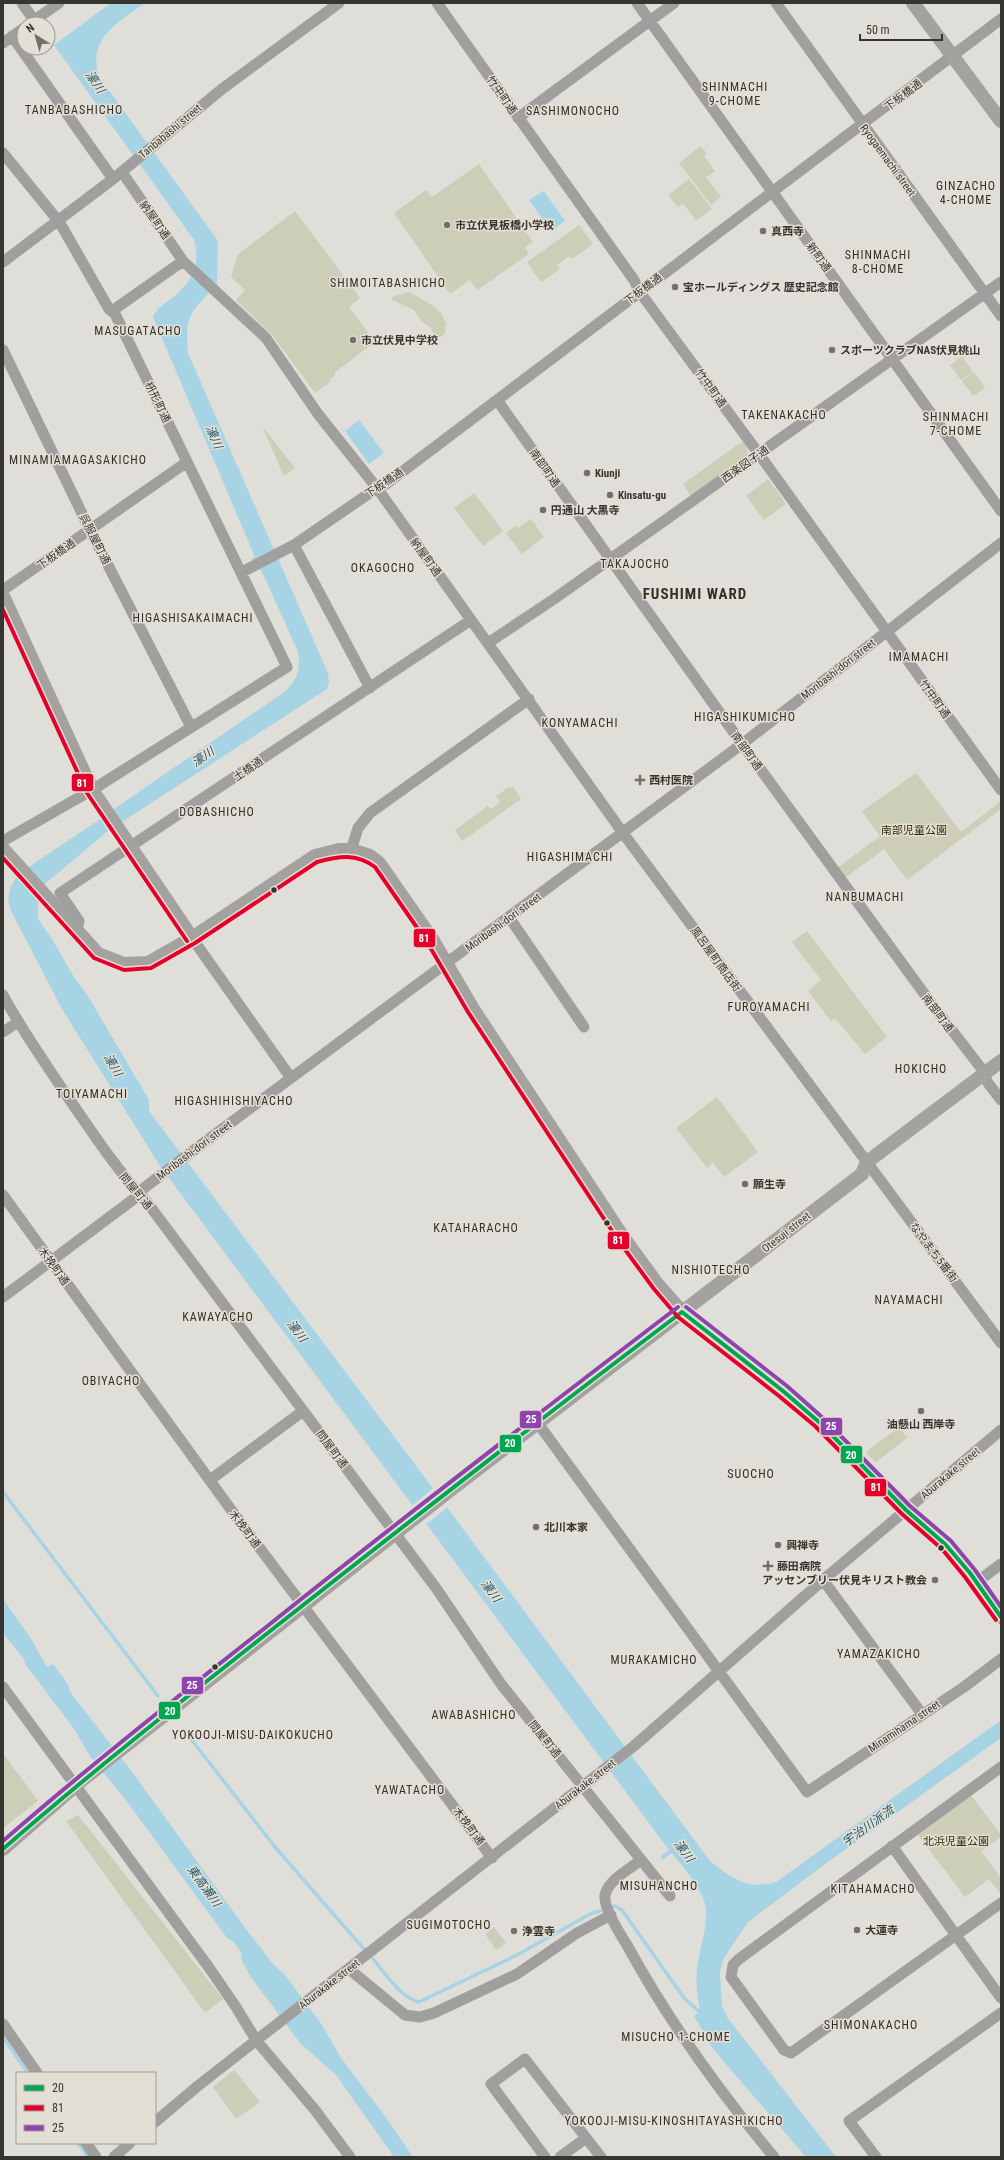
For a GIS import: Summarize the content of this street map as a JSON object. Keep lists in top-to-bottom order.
{
  "streets": {
    "main road": ["Otesuji street"],
    "street": [
      "竹中町通",
      "下板橋通",
      "Tanbabashi street",
      "Ryogaemachi street",
      "納屋町通",
      "新町通",
      "枡形町通",
      "西楽図子通",
      "南部町通",
      "呉服屋町通",
      "Moribashi-dori street",
      "土橋通",
      "風呂屋町商店街",
      "問屋町通",
      "なやまち5番街",
      "木挽町通",
      "Aburakake street",
      "Minamihama street"
    ]
  },
  "crossings": [
    ["竹中町通", "下板橋通"],
    ["竹中町通", "西楽図子通"],
    ["竹中町通", "Moribashi-dori street"],
    ["下板橋通", "Ryogaemachi street"],
    ["下板橋通", "納屋町通"],
    ["下板橋通", "新町通"],
    ["下板橋通", "枡形町通"],
    ["下板橋通", "南部町通"],
    ["下板橋通", "呉服屋町通"],
    ["Tanbabashi street", "納屋町通"],
    ["Tanbabashi street", "枡形町通"],
    ["Ryogaemachi street", "西楽図子通"],
    ["納屋町通", "西楽図子通"],
    ["納屋町通", "Moribashi-dori street"],
    ["納屋町通", "土橋通"],
    ["納屋町通", "風呂屋町商店街"],
    ["新町通", "西楽図子通"],
    ["枡形町通", "呉服屋町通"],
    ["西楽図子通", "南部町通"],
    ["南部町通", "Moribashi-dori street"],
    ["南部町通", "Otesuji street"],
    ["Moribashi-dori street", "風呂屋町商店街"],
    ["Moribashi-dori street", "問屋町通"],
    ["Moribashi-dori street", "木挽町通"],
    ["風呂屋町商店街", "Otesuji street"],
    ["風呂屋町商店街", "なやまち5番街"],
    ["問屋町通", "Otesuji street"],
    ["問屋町通", "Aburakake street"],
    ["Otesuji street", "なやまち5番街"],
    ["Otesuji street", "木挽町通"],
    ["木挽町通", "Aburakake street"],
    ["Aburakake street", "Minamihama street"]
  ],
  "districts": [
    "SHINMACHI 9-CHOME",
    "TANBABASHICHO",
    "SASHIMONOCHO",
    "GINZACHO 4-CHOME",
    "SHINMACHI 8-CHOME",
    "SHIMOITABASHICHO",
    "MASUGATACHO",
    "TAKENAKACHO",
    "SHINMACHI 7-CHOME",
    "MINAMIAMAGASAKICHO",
    "TAKAJOCHO",
    "OKAGOCHO",
    "FUSHIMI WARD",
    "HIGASHISAKAIMACHI",
    "IMAMACHI",
    "HIGASHIKUMICHO",
    "KONYAMACHI",
    "DOBASHICHO",
    "HIGASHIMACHI",
    "NANBUMACHI",
    "FUROYAMACHI",
    "HOKICHO",
    "TOIYAMACHI",
    "HIGASHIHISHIYACHO",
    "KATAHARACHO",
    "NISHIOTECHO",
    "NAYAMACHI",
    "KAWAYACHO",
    "OBIYACHO",
    "SUOCHO",
    "YAMAZAKICHO",
    "MURAKAMICHO",
    "AWABASHICHO",
    "YOKOOJI-MISU-DAIKOKUCHO",
    "YAWATACHO",
    "MISUHANCHO",
    "KITAHAMACHO",
    "SUGIMOTOCHO",
    "SHIMONAKACHO",
    "MISUCHO 1-CHOME",
    "YOKOOJI-MISU-KINOSHITAYASHIKICHO"
  ],
  "water": ["濠川", "宇治川派流", "東高瀬川"],
  "parks": ["南部児童公園", "北浜児童公園"],
  "places": {
    "other": [
      "市立伏見板橋小学校",
      "真西寺",
      "宝ホールディングス 歴史記念館",
      "市立伏見中学校",
      "スポーツクラブNAS伏見桃山",
      "Kiunji",
      "Kinsatu-gu",
      "円通山 大黒寺",
      "願生寺",
      "油懸山 西岸寺",
      "北川本家",
      "興禅寺",
      "アッセンブリー伏見キリスト教会",
      "大蓮寺",
      "浄雲寺"
    ],
    "health": ["西村医院", "藤田病院"]
  },
  "lines": ["transit line 81", "transit line 25", "transit line 20"],
  "legend": ["20", "81", "25"],
  "scale_bar": "50 m",
  "north": "top left"
}
